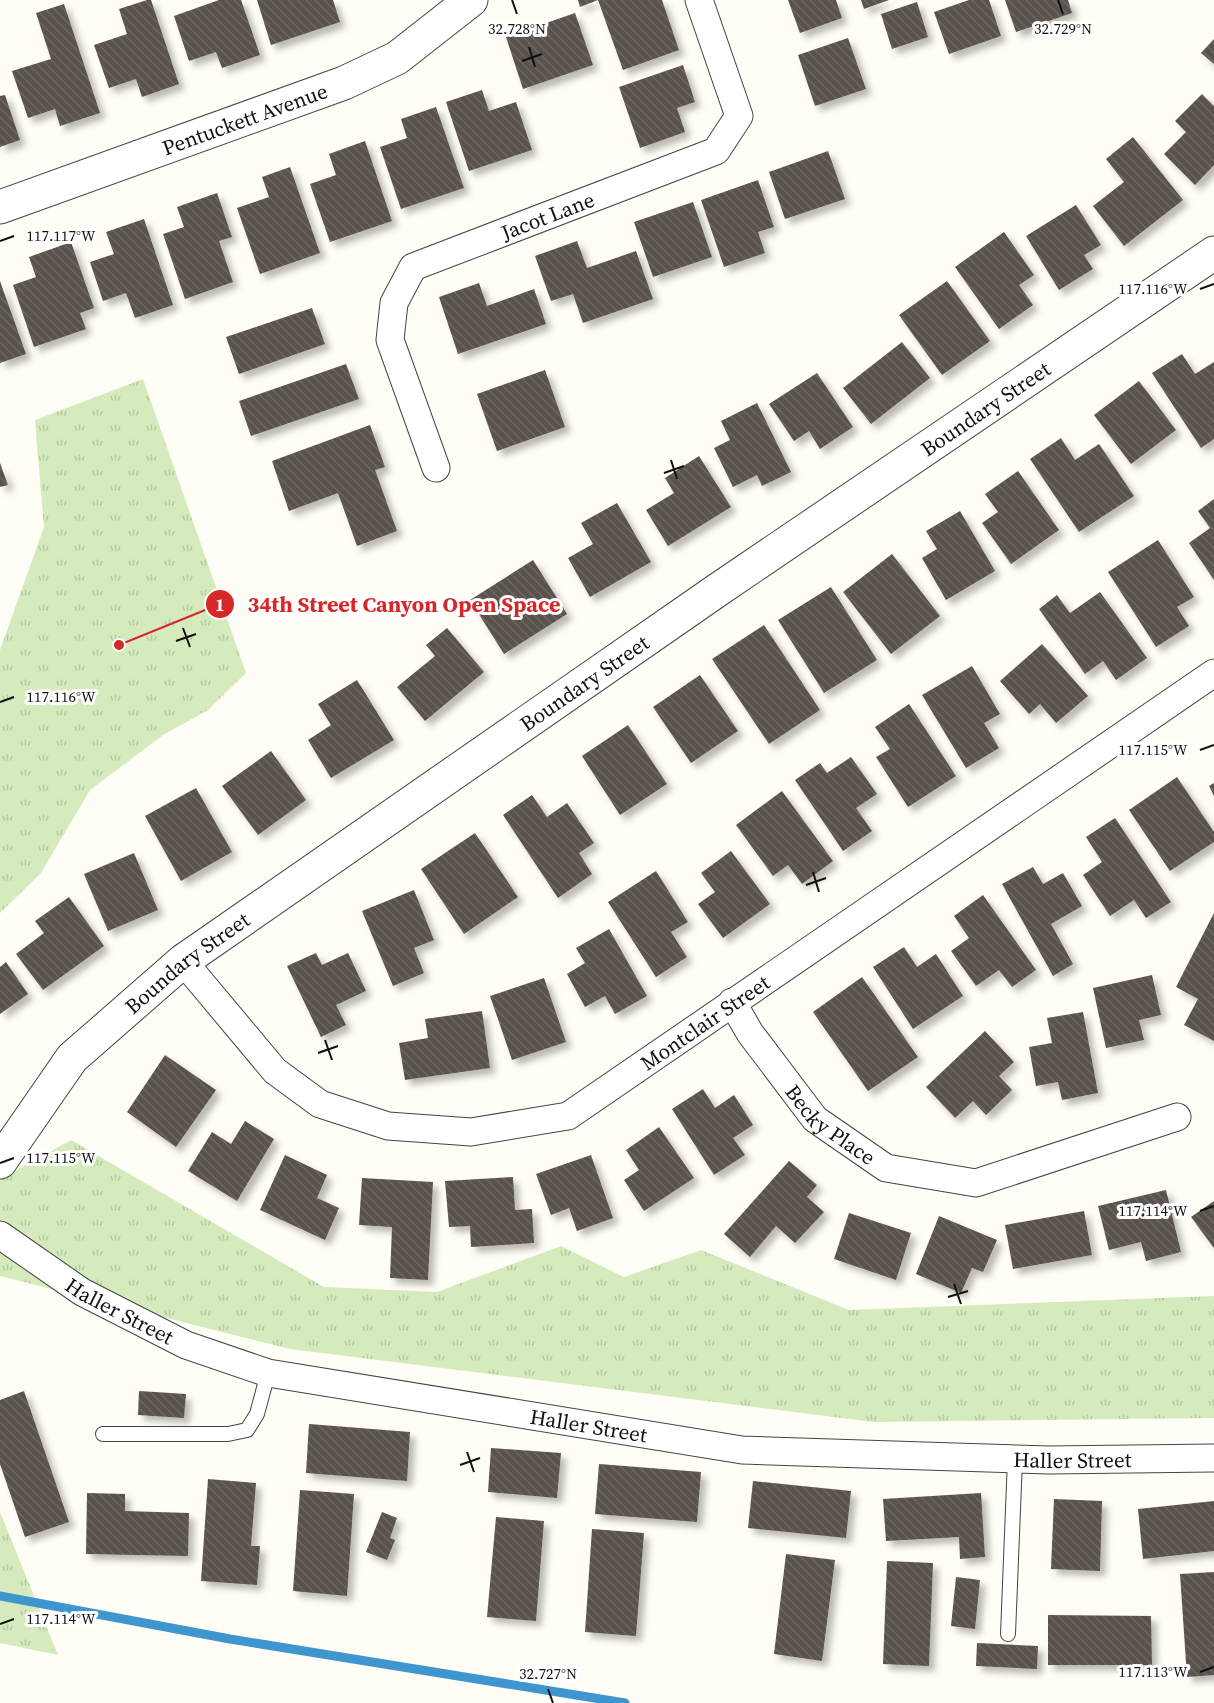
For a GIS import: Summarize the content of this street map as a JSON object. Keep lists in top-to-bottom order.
{
  "streets": {
    "street": [
      "Pentuckett Avenue",
      "Jacot Lane",
      "Boundary Street",
      "Montclair Street",
      "Becky Place",
      "Haller Street"
    ]
  },
  "crossings": [
    ["Boundary Street", "Montclair Street"],
    ["Montclair Street", "Becky Place"]
  ],
  "places": ["34th Street Canyon Open Space"],
  "coordinates": [
    "32.729°N",
    "32.728°N",
    "117.117°W",
    "117.116°W",
    "117.115°W",
    "117.114°W",
    "117.113°W",
    "32.727°N"
  ]
}
